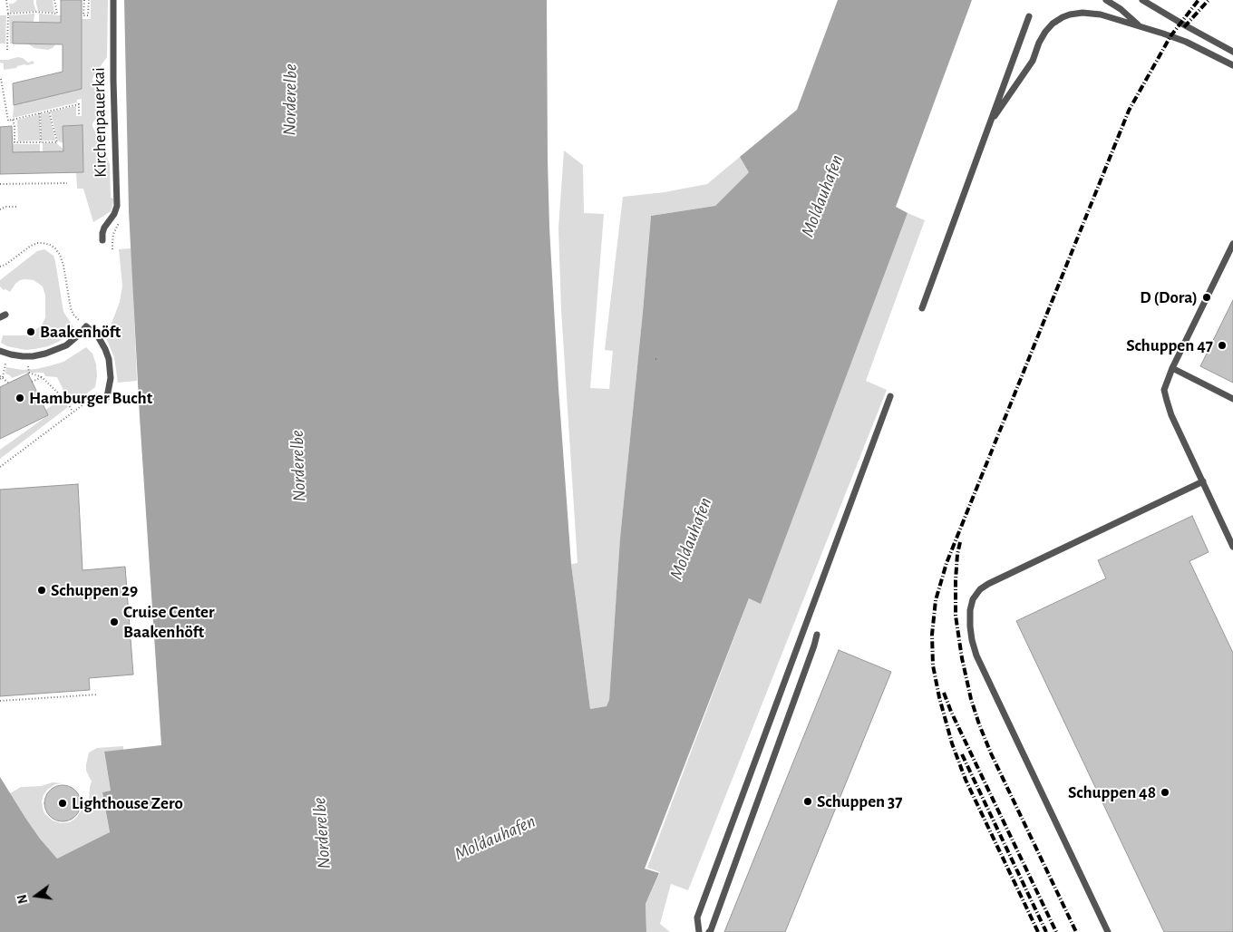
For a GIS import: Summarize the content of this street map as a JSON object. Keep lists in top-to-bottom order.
{
  "streets": {
    "lane": ["Kirchenpauerkai"]
  },
  "water": ["Norderelbe", "Moldauhafen"],
  "places": [
    "D (Dora)",
    "Baakenhöft",
    "Schuppen 47",
    "Hamburger Bucht",
    "Schuppen 29",
    "Cruise Center Baakenhöft",
    "Schuppen 48",
    "Schuppen 37",
    "Lighthouse Zero"
  ],
  "north": "left"
}
